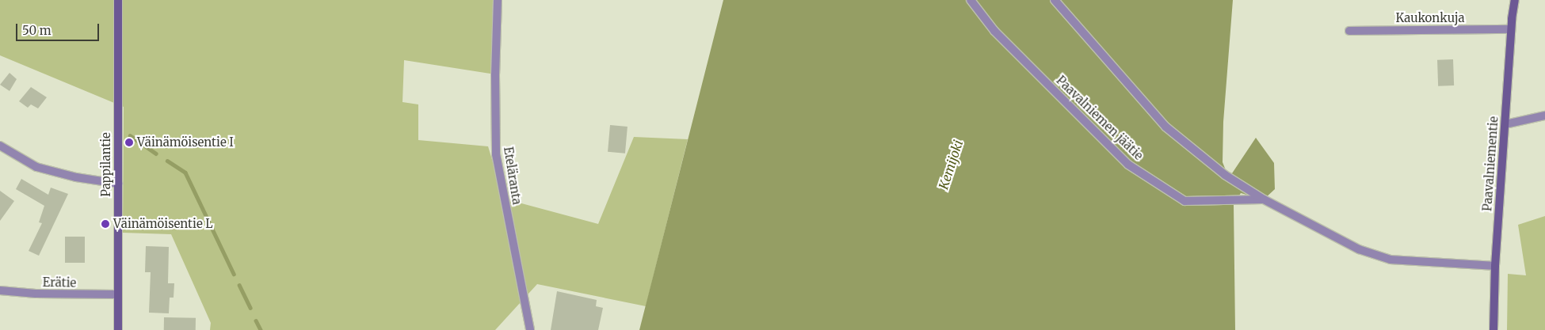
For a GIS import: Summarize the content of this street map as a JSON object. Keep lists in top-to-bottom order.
{
  "streets": {
    "street": [
      "Kaukonkuja",
      "Paavalniemen jäätie",
      "Paavalniementie",
      "Pappilantie",
      "Eteläranta",
      "Erätie"
    ]
  },
  "crossings": [
    ["Kaukonkuja", "Paavalniementie"],
    ["Paavalniemen jäätie", "Paavalniementie"],
    ["Pappilantie", "Erätie"]
  ],
  "water": ["Kemijoki"],
  "places": ["Väinämöisentie I", "Väinämöisentie L"],
  "scale_bar": "50 m"
}
